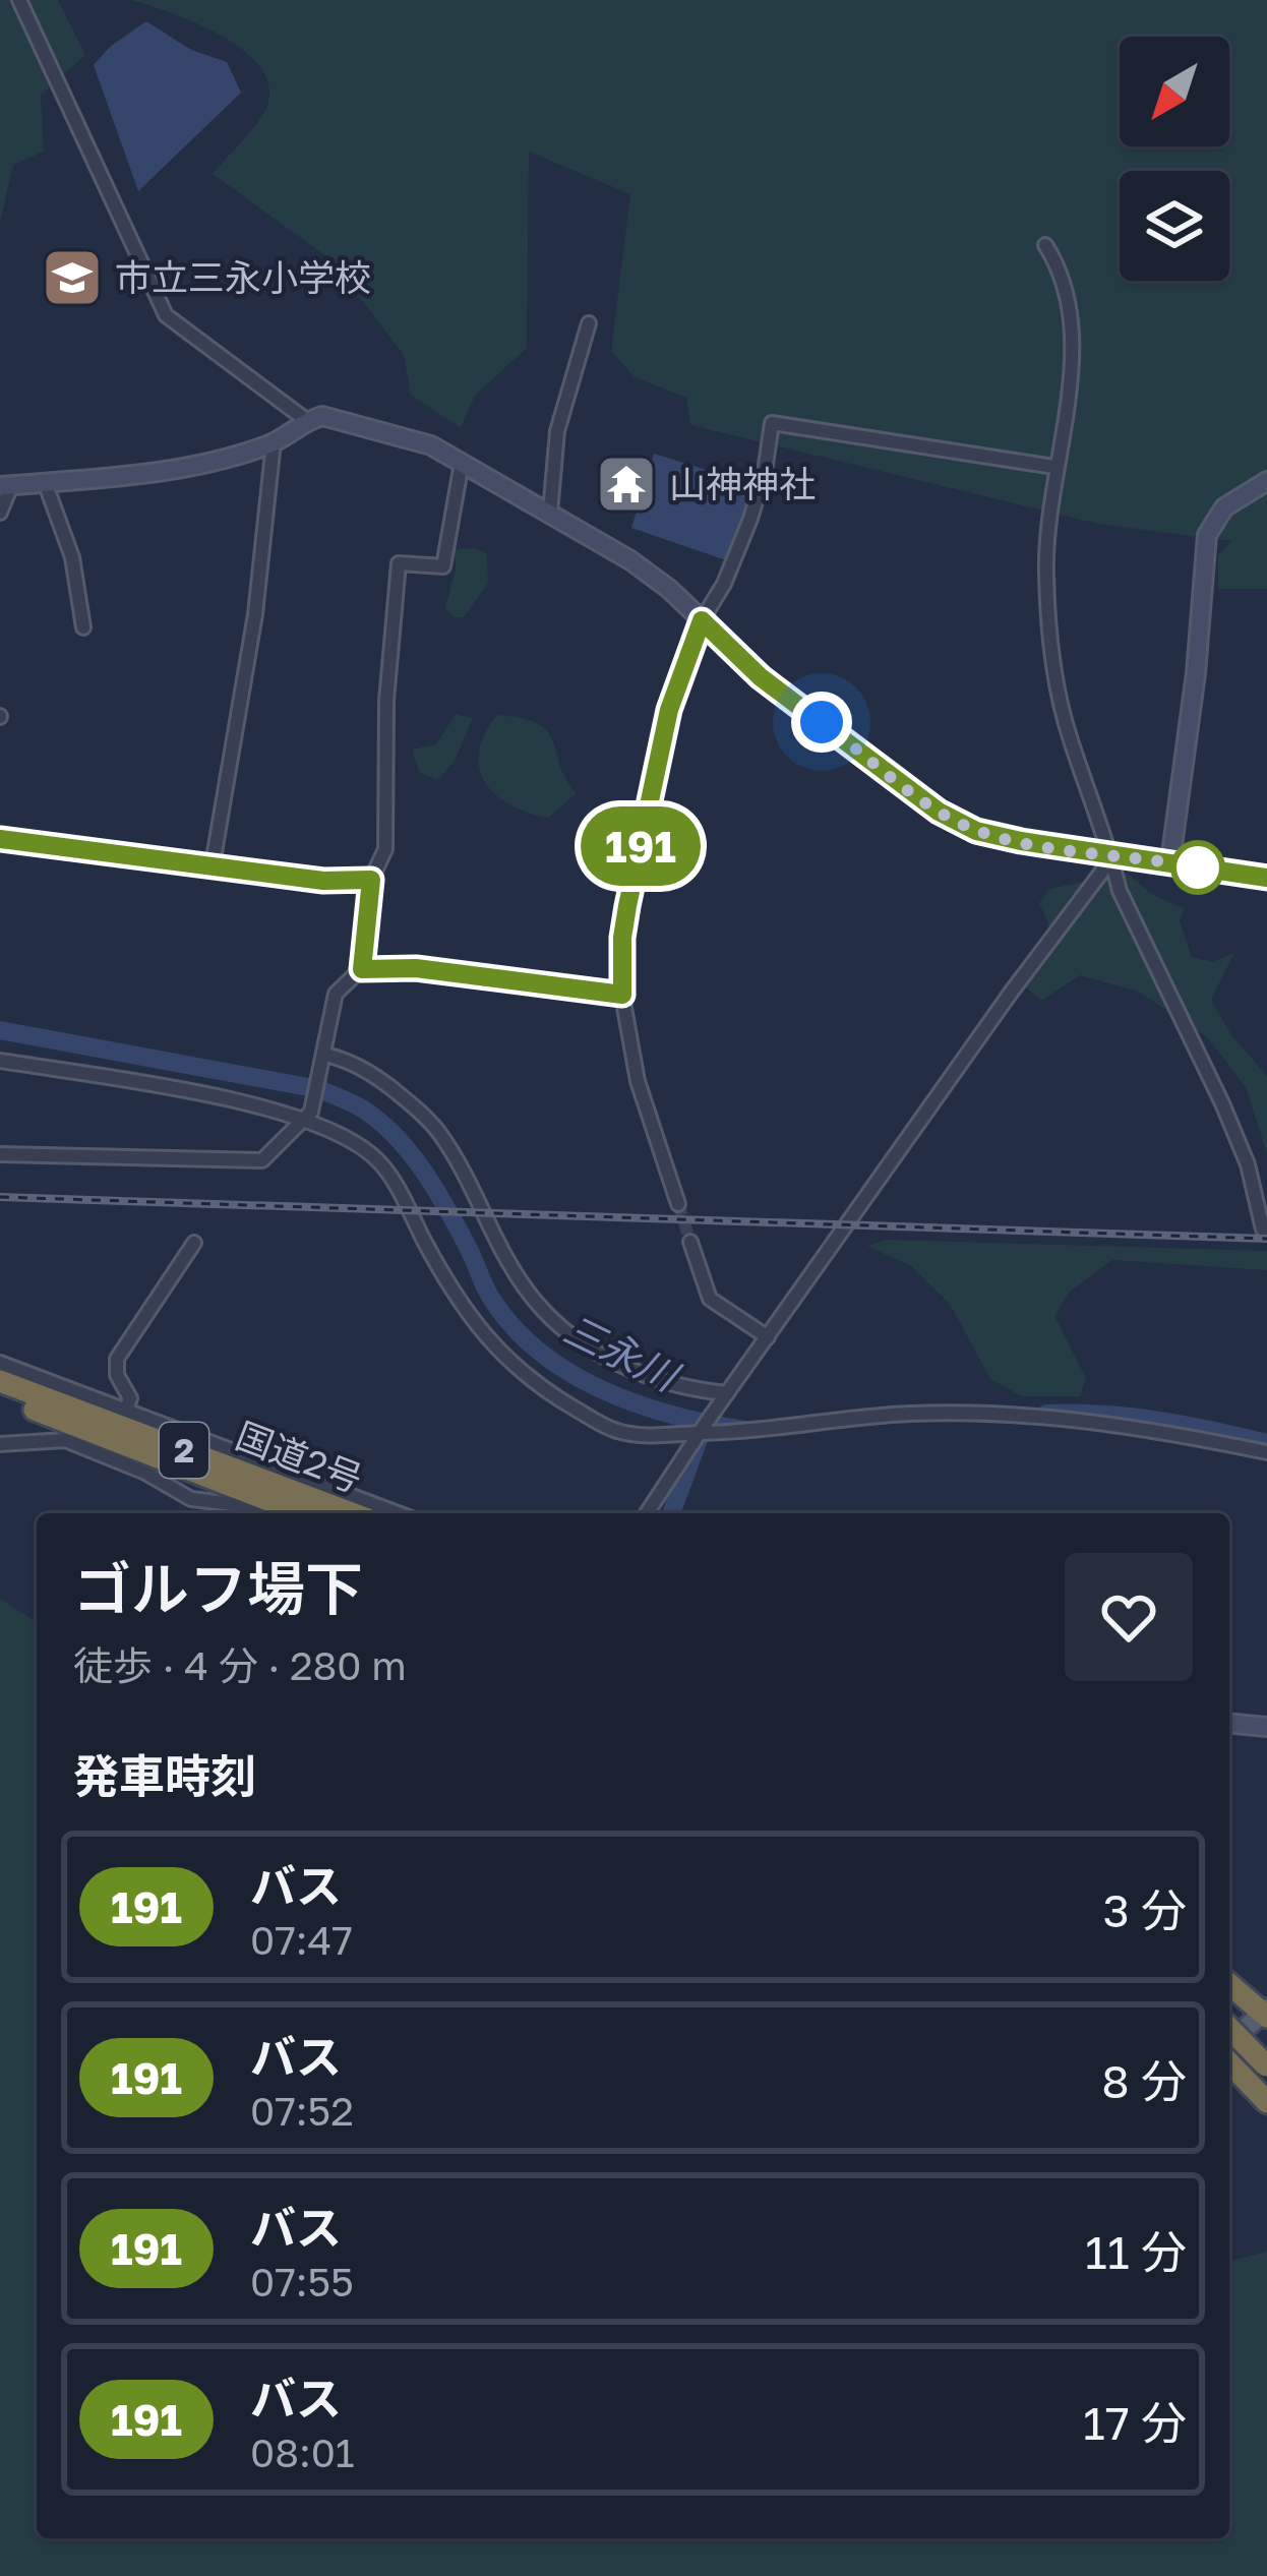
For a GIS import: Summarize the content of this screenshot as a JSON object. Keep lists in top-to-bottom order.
{
  "streets": {
    "highway": ["2", "国道2号"]
  },
  "water": ["三永川"],
  "places": {
    "school or university": ["市立三永小学校"],
    "temple": ["山神神社"]
  },
  "lines": ["bus line 191"],
  "north": "bottom left",
  "page": {
    "on_map": "191",
    "heading": [
      ["ゴルフ場下", "徒歩 · 4 分 · 280 m"],
      "発車時刻"
    ],
    "list": [
      {
        "mark": "191",
        "name": "バス",
        "note": "07:47",
        "value": "3 分"
      },
      {
        "mark": "191",
        "name": "バス",
        "note": "07:52",
        "value": "8 分"
      },
      {
        "mark": "191",
        "name": "バス",
        "note": "07:55",
        "value": "11 分"
      },
      {
        "mark": "191",
        "name": "バス",
        "note": "08:01",
        "value": "17 分"
      }
    ]
  }
}
